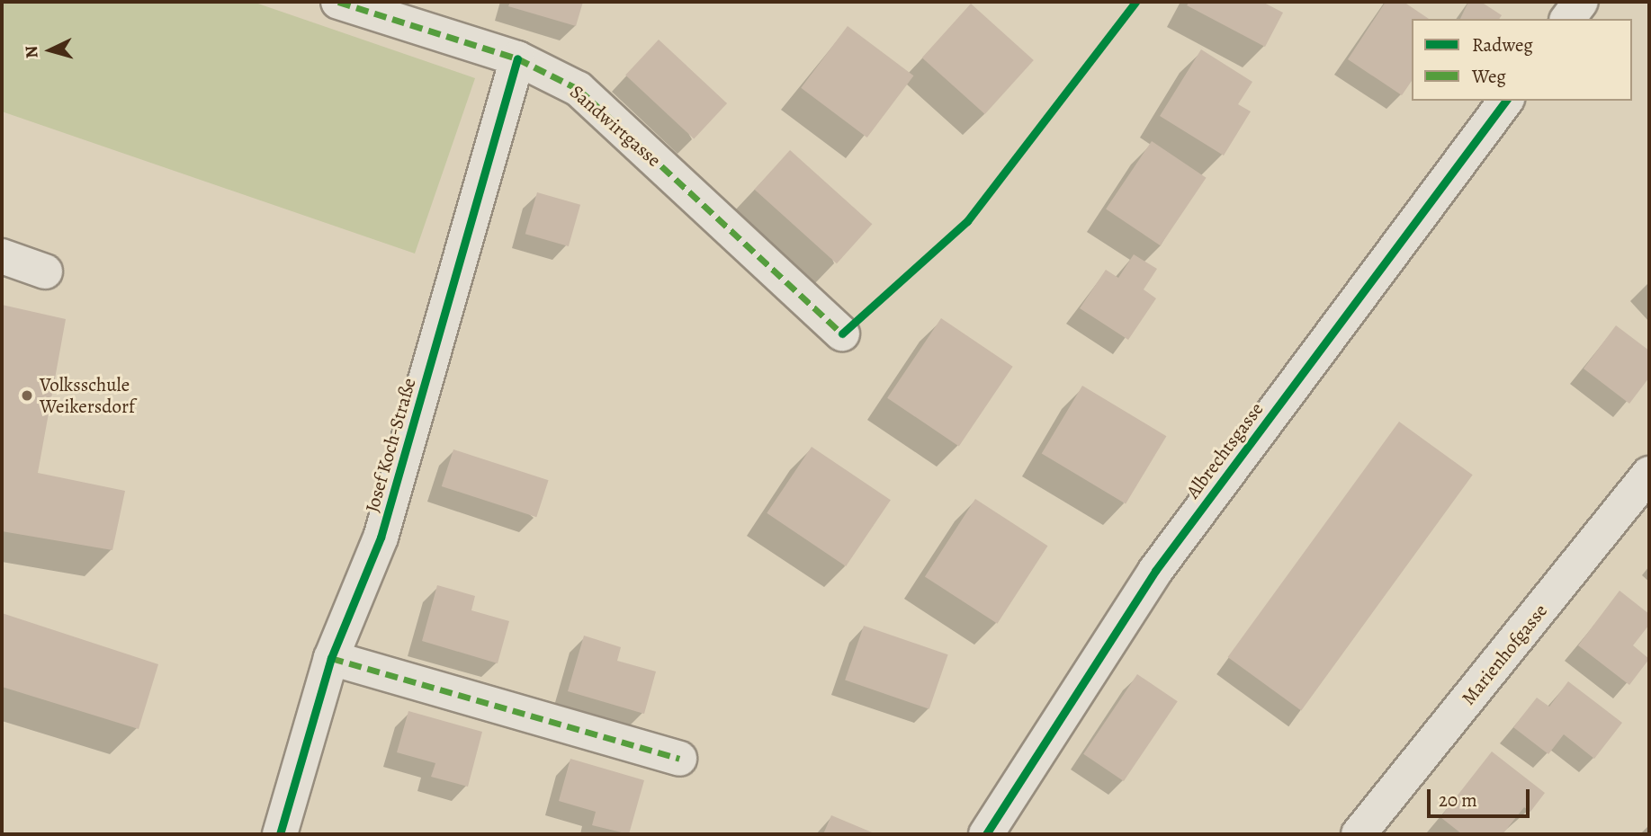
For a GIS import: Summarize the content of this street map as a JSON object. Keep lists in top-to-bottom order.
{
  "streets": {
    "street": [
      "Sandwirtgasse",
      "Josef Koch-Straße",
      "Albrechtsgasse",
      "Marienhofgasse"
    ]
  },
  "crossings": [
    ["Sandwirtgasse", "Josef Koch-Straße"]
  ],
  "places": ["Volksschule Weikersdorf"],
  "legend": ["Radweg", "Weg"],
  "scale_bar": "20 m",
  "north": "left"
}
